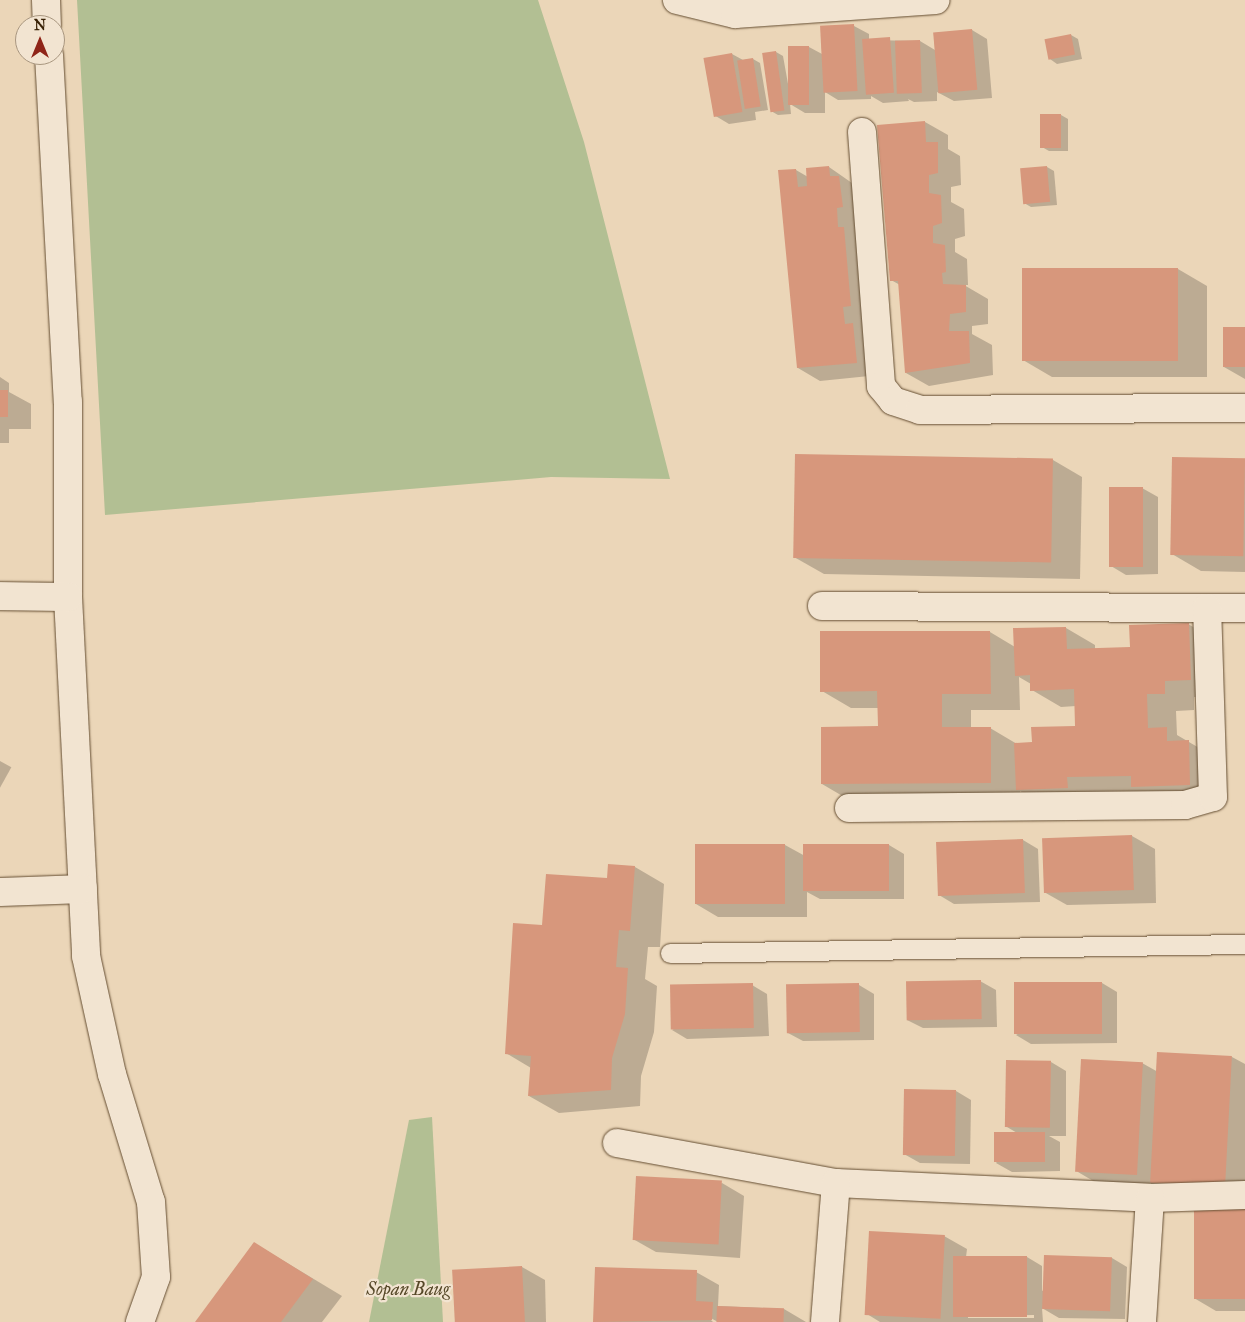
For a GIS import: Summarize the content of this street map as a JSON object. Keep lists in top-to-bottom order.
{
  "parks": ["Sopan Baug"],
  "north": "top"
}
